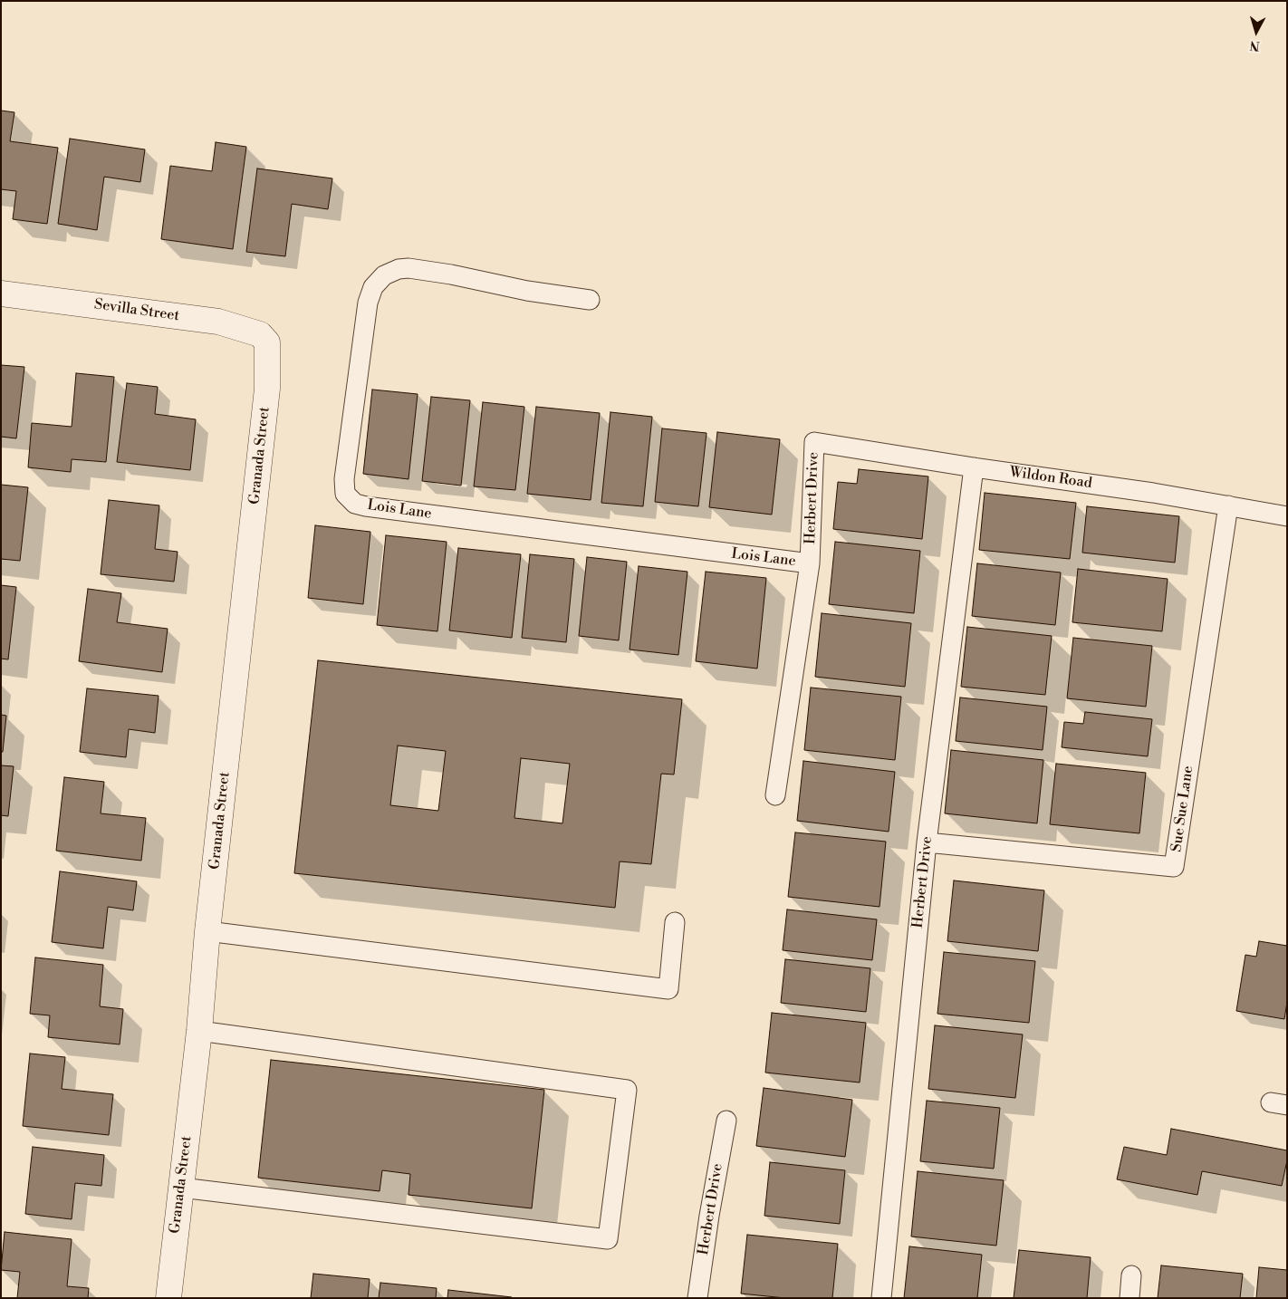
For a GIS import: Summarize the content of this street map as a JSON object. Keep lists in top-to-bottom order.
{
  "streets": {
    "street": ["Sevilla Street", "Granada Street"],
    "lane": [
      "Wildon Road",
      "Herbert Drive",
      "Lois Lane",
      "Sue Sue Lane"
    ]
  },
  "crossings": [
    ["Sevilla Street", "Granada Street"],
    ["Wildon Road", "Herbert Drive"],
    ["Wildon Road", "Sue Sue Lane"],
    ["Herbert Drive", "Lois Lane"],
    ["Herbert Drive", "Sue Sue Lane"]
  ],
  "north": "bottom"
}
